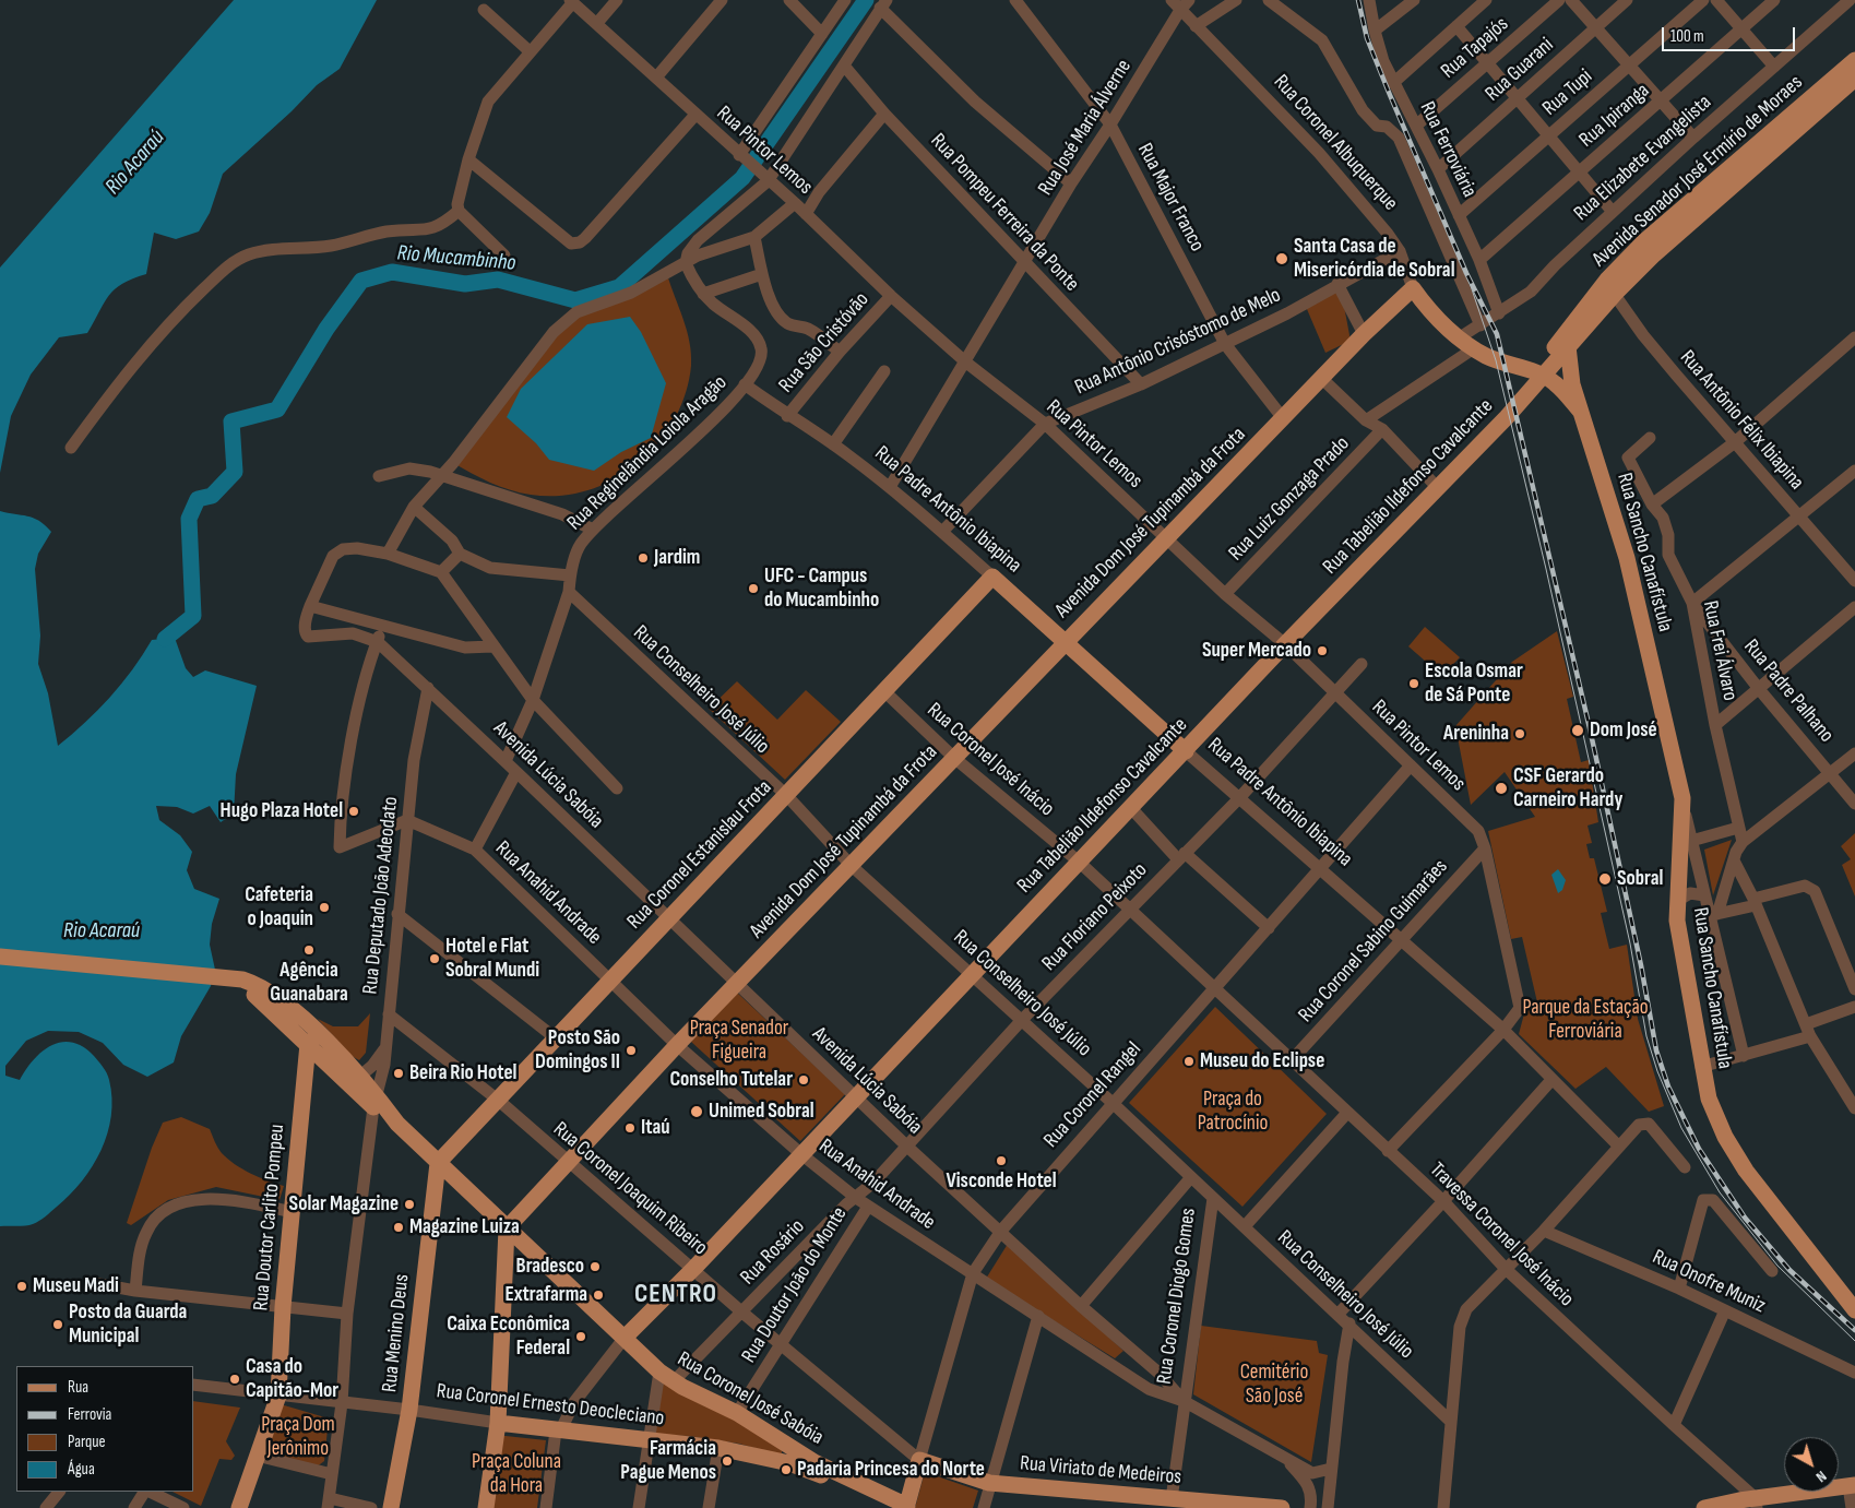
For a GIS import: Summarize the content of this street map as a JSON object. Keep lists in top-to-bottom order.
{
  "streets": {
    "main road": [
      "Rua Coronel Albuquerque",
      "Avenida Senador José Ermírio de Moraes",
      "Rua Tabelião Ildefonso Cavalcante",
      "Rua Padre Antônio Ibiapina",
      "Avenida Dom José Tupinambá da Frota",
      "Rua Sancho Canafístula",
      "Rua Coronel Estanislau Frota",
      "Rua Coronel Rangel",
      "Rua Doutor Carlito Pompeu",
      "Rua Menino Deus",
      "Rua Coronel José Sabóia",
      "Rua Coronel Ernesto Deocleciano",
      "Rua Viriato de Medeiros"
    ],
    "street": [
      "Rua Tapajós",
      "Rua Guarani",
      "Rua Tupi",
      "Rua Ipiranga",
      "Rua José Maria Álverne",
      "Rua Ferroviária",
      "Rua Pintor Lemos",
      "Rua Elizabete Evangelista",
      "Rua Major Franco",
      "Rua Pompeu Ferreira da Ponte",
      "Rua Antônio Crisóstomo de Melo",
      "Rua São Cristóvão",
      "Rua Antônio Félix Ibiapina",
      "Rua Reginelândia Loiola Aragão",
      "Rua Luiz Gonzaga Prado",
      "Rua Frei Álvaro",
      "Rua Conselheiro José Júlio",
      "Rua Padre Palhano",
      "Rua Coronel José Inácio",
      "Avenida Lúcia Sabóia",
      "Rua Anahid Andrade",
      "Rua Deputado João Adeodato",
      "Rua Floriano Peixoto",
      "Rua Coronel Sabino Guimarães",
      "Rua Coronel Joaquim Ribeiro",
      "Travessa Coronel José Inácio",
      "Rua Rosário",
      "Rua Onofre Muniz",
      "Rua Doutor João do Monte",
      "Rua Coronel Diogo Gomes"
    ]
  },
  "crossings": [
    ["Rua Tapajós", "Rua Ferroviária"],
    ["Rua Guarani", "Rua Ferroviária"],
    ["Rua Tupi", "Rua Ferroviária"],
    ["Rua Ipiranga", "Rua Ferroviária"],
    ["Rua José Maria Álverne", "Rua Coronel Albuquerque"],
    ["Rua José Maria Álverne", "Rua Pintor Lemos"],
    ["Rua José Maria Álverne", "Rua Major Franco"],
    ["Rua José Maria Álverne", "Rua Pompeu Ferreira da Ponte"],
    ["Rua José Maria Álverne", "Rua Padre Antônio Ibiapina"],
    ["Rua Coronel Albuquerque", "Rua Elizabete Evangelista"],
    ["Rua Coronel Albuquerque", "Avenida Senador José Ermírio de Moraes"],
    ["Rua Coronel Albuquerque", "Rua Antônio Crisóstomo de Melo"],
    ["Rua Coronel Albuquerque", "Rua Tabelião Ildefonso Cavalcante"],
    ["Rua Coronel Albuquerque", "Rua Luiz Gonzaga Prado"],
    ["Rua Coronel Albuquerque", "Avenida Dom José Tupinambá da Frota"],
    ["Rua Ferroviária", "Rua Elizabete Evangelista"],
    ["Rua Pintor Lemos", "Rua Antônio Crisóstomo de Melo"],
    ["Rua Pintor Lemos", "Rua São Cristóvão"],
    ["Rua Pintor Lemos", "Rua Tabelião Ildefonso Cavalcante"],
    ["Rua Pintor Lemos", "Rua Luiz Gonzaga Prado"],
    ["Rua Pintor Lemos", "Rua Padre Antônio Ibiapina"],
    ["Rua Pintor Lemos", "Avenida Dom José Tupinambá da Frota"],
    ["Rua Pintor Lemos", "Rua Floriano Peixoto"],
    ["Rua Pintor Lemos", "Rua Coronel Sabino Guimarães"],
    ["Rua Pintor Lemos", "Rua Coronel Rangel"],
    ["Rua Pintor Lemos", "Travessa Coronel José Inácio"],
    ["Avenida Senador José Ermírio de Moraes", "Rua Antônio Félix Ibiapina"],
    ["Avenida Senador José Ermírio de Moraes", "Rua Tabelião Ildefonso Cavalcante"],
    ["Avenida Senador José Ermírio de Moraes", "Rua Sancho Canafístula"],
    ["Rua Major Franco", "Rua Antônio Crisóstomo de Melo"],
    ["Rua Major Franco", "Avenida Dom José Tupinambá da Frota"],
    ["Rua Pompeu Ferreira da Ponte", "Rua Antônio Crisóstomo de Melo"],
    ["Rua Antônio Crisóstomo de Melo", "Rua Padre Antônio Ibiapina"],
    ["Rua São Cristóvão", "Rua Padre Antônio Ibiapina"],
    ["Rua Reginelândia Loiola Aragão", "Rua Padre Antônio Ibiapina"],
    ["Rua Reginelândia Loiola Aragão", "Rua Conselheiro José Júlio"],
    ["Rua Reginelândia Loiola Aragão", "Avenida Lúcia Sabóia"],
    ["Rua Tabelião Ildefonso Cavalcante", "Rua Padre Antônio Ibiapina"],
    ["Rua Tabelião Ildefonso Cavalcante", "Rua Conselheiro José Júlio"],
    ["Rua Tabelião Ildefonso Cavalcante", "Rua Coronel José Inácio"],
    ["Rua Tabelião Ildefonso Cavalcante", "Avenida Lúcia Sabóia"],
    ["Rua Tabelião Ildefonso Cavalcante", "Rua Anahid Andrade"],
    ["Rua Tabelião Ildefonso Cavalcante", "Rua Coronel Joaquim Ribeiro"],
    ["Rua Tabelião Ildefonso Cavalcante", "Rua Coronel José Sabóia"],
    ["Rua Padre Antônio Ibiapina", "Avenida Dom José Tupinambá da Frota"],
    ["Rua Padre Antônio Ibiapina", "Rua Coronel Estanislau Frota"],
    ["Rua Padre Antônio Ibiapina", "Rua Floriano Peixoto"],
    ["Rua Padre Antônio Ibiapina", "Rua Coronel Sabino Guimarães"],
    ["Rua Padre Antônio Ibiapina", "Rua Coronel Rangel"],
    ["Avenida Dom José Tupinambá da Frota", "Rua Conselheiro José Júlio"],
    ["Avenida Dom José Tupinambá da Frota", "Rua Coronel José Inácio"],
    ["Avenida Dom José Tupinambá da Frota", "Avenida Lúcia Sabóia"],
    ["Avenida Dom José Tupinambá da Frota", "Rua Anahid Andrade"],
    ["Avenida Dom José Tupinambá da Frota", "Rua Coronel Joaquim Ribeiro"],
    ["Avenida Dom José Tupinambá da Frota", "Rua Coronel José Sabóia"],
    ["Rua Frei Álvaro", "Rua Padre Palhano"],
    ["Rua Conselheiro José Júlio", "Rua Coronel Estanislau Frota"],
    ["Rua Conselheiro José Júlio", "Rua Floriano Peixoto"],
    ["Rua Conselheiro José Júlio", "Rua Coronel Rangel"],
    ["Rua Conselheiro José Júlio", "Rua Coronel Diogo Gomes"],
    ["Rua Coronel José Inácio", "Rua Coronel Estanislau Frota"],
    ["Rua Coronel José Inácio", "Rua Floriano Peixoto"],
    ["Rua Coronel José Inácio", "Rua Coronel Rangel"],
    ["Rua Coronel José Inácio", "Travessa Coronel José Inácio"],
    ["Avenida Lúcia Sabóia", "Rua Coronel Estanislau Frota"],
    ["Avenida Lúcia Sabóia", "Rua Anahid Andrade"],
    ["Avenida Lúcia Sabóia", "Rua Deputado João Adeodato"],
    ["Avenida Lúcia Sabóia", "Rua Floriano Peixoto"],
    ["Avenida Lúcia Sabóia", "Rua Coronel Rangel"],
    ["Avenida Lúcia Sabóia", "Rua Coronel Diogo Gomes"],
    ["Rua Coronel Estanislau Frota", "Rua Anahid Andrade"],
    ["Rua Coronel Estanislau Frota", "Rua Coronel Joaquim Ribeiro"],
    ["Rua Coronel Estanislau Frota", "Rua Menino Deus"],
    ["Rua Coronel Estanislau Frota", "Rua Coronel José Sabóia"],
    ["Rua Anahid Andrade", "Rua Deputado João Adeodato"],
    ["Rua Anahid Andrade", "Rua Floriano Peixoto"],
    ["Rua Anahid Andrade", "Rua Coronel Rangel"],
    ["Rua Anahid Andrade", "Rua Rosário"],
    ["Rua Anahid Andrade", "Rua Doutor João do Monte"],
    ["Rua Anahid Andrade", "Rua Coronel Diogo Gomes"],
    ["Rua Deputado João Adeodato", "Rua Coronel Joaquim Ribeiro"],
    ["Rua Deputado João Adeodato", "Rua Coronel José Sabóia"],
    ["Rua Deputado João Adeodato", "Rua Coronel Ernesto Deocleciano"],
    ["Rua Floriano Peixoto", "Rua Rosário"],
    ["Rua Coronel Sabino Guimarães", "Travessa Coronel José Inácio"],
    ["Rua Coronel Rangel", "Rua Coronel Joaquim Ribeiro"],
    ["Rua Coronel Rangel", "Travessa Coronel José Inácio"],
    ["Rua Coronel Rangel", "Rua Coronel José Sabóia"],
    ["Rua Coronel Rangel", "Rua Coronel Ernesto Deocleciano"],
    ["Rua Coronel Rangel", "Rua Viriato de Medeiros"],
    ["Rua Coronel Joaquim Ribeiro", "Rua Rosário"],
    ["Rua Coronel Joaquim Ribeiro", "Rua Doutor João do Monte"],
    ["Rua Coronel Joaquim Ribeiro", "Rua Viriato de Medeiros"],
    ["Rua Doutor Carlito Pompeu", "Rua Coronel Ernesto Deocleciano"],
    ["Rua Rosário", "Rua Coronel José Sabóia"],
    ["Rua Doutor João do Monte", "Rua Coronel José Sabóia"],
    ["Rua Coronel Diogo Gomes", "Rua Viriato de Medeiros"],
    ["Rua Menino Deus", "Rua Coronel José Sabóia"],
    ["Rua Menino Deus", "Rua Coronel Ernesto Deocleciano"],
    ["Rua Coronel José Sabóia", "Rua Coronel Ernesto Deocleciano"]
  ],
  "districts": ["CENTRO"],
  "water": ["Rio Acaraú", "Rio Mucambinho"],
  "parks": [
    "Parque da Estação Ferroviária",
    "Praça Senador Figueira",
    "Praça do Patrocínio",
    "Cemitério São José",
    "Praça Dom Jerônimo",
    "Praça Coluna da Hora"
  ],
  "places": [
    "Santa Casa de Misericórdia de Sobral",
    "Jardim",
    "UFC - Campus do Mucambinho",
    "Super Mercado",
    "Escola Osmar de Sá Ponte",
    "Dom José",
    "Areninha",
    "CSF Gerardo Carneiro Hardy",
    "Hugo Plaza Hotel",
    "Sobral",
    "Cafeteria o Joaquin",
    "Agência Guanabara",
    "Hotel e Flat Sobral Mundi",
    "Posto São Domingos II",
    "Museu do Eclipse",
    "Beira Rio Hotel",
    "Conselho Tutelar",
    "Unimed Sobral",
    "Itaú",
    "Visconde Hotel",
    "Solar Magazine",
    "Magazine Luiza",
    "Bradesco",
    "Museu Madi",
    "Extrafarma",
    "Posto da Guarda Municipal",
    "Caixa Econômica Federal",
    "Casa do Capitão-Mor",
    "Farmácia Pague Menos",
    "Padaria Princesa do Norte"
  ],
  "legend": [
    "Rua",
    "Ferrovia",
    "Parque",
    "Água"
  ],
  "scale_bar": "100 m",
  "north": "bottom right"
}
